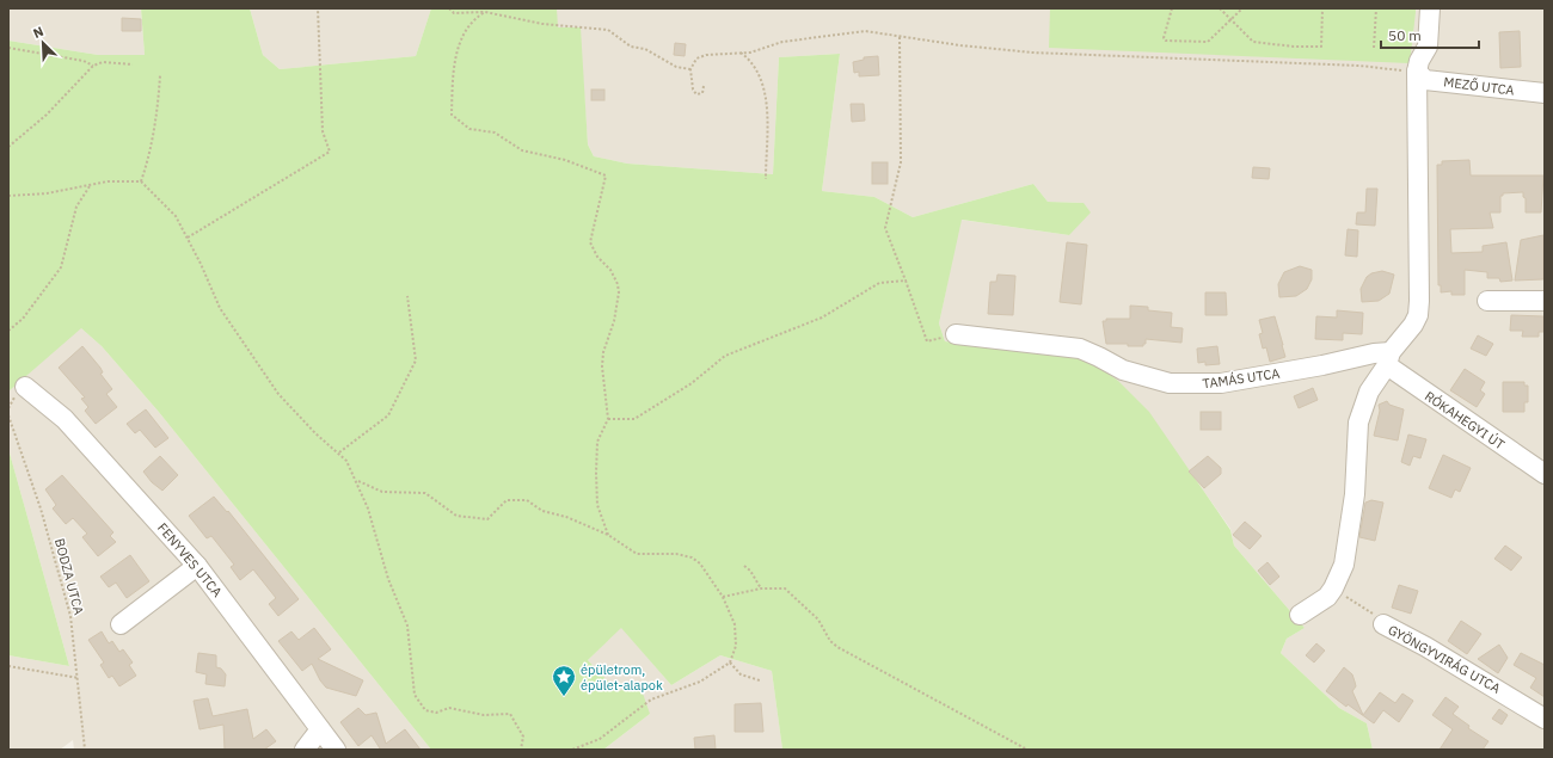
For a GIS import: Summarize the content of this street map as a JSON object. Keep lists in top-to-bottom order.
{
  "streets": {
    "street": [
      "MEZŐ UTCA",
      "TAMÁS UTCA",
      "RÓKAHEGYI ÚT",
      "FENYVES UTCA",
      "GYÖNGYVIRÁG UTCA"
    ],
    "path": ["BODZA UTCA"]
  },
  "crossings": [
    ["TAMÁS UTCA", "RÓKAHEGYI ÚT"]
  ],
  "places": {
    "place": ["épületrom, épület-alapok"]
  },
  "scale_bar": "50 m",
  "north": "top left"
}
